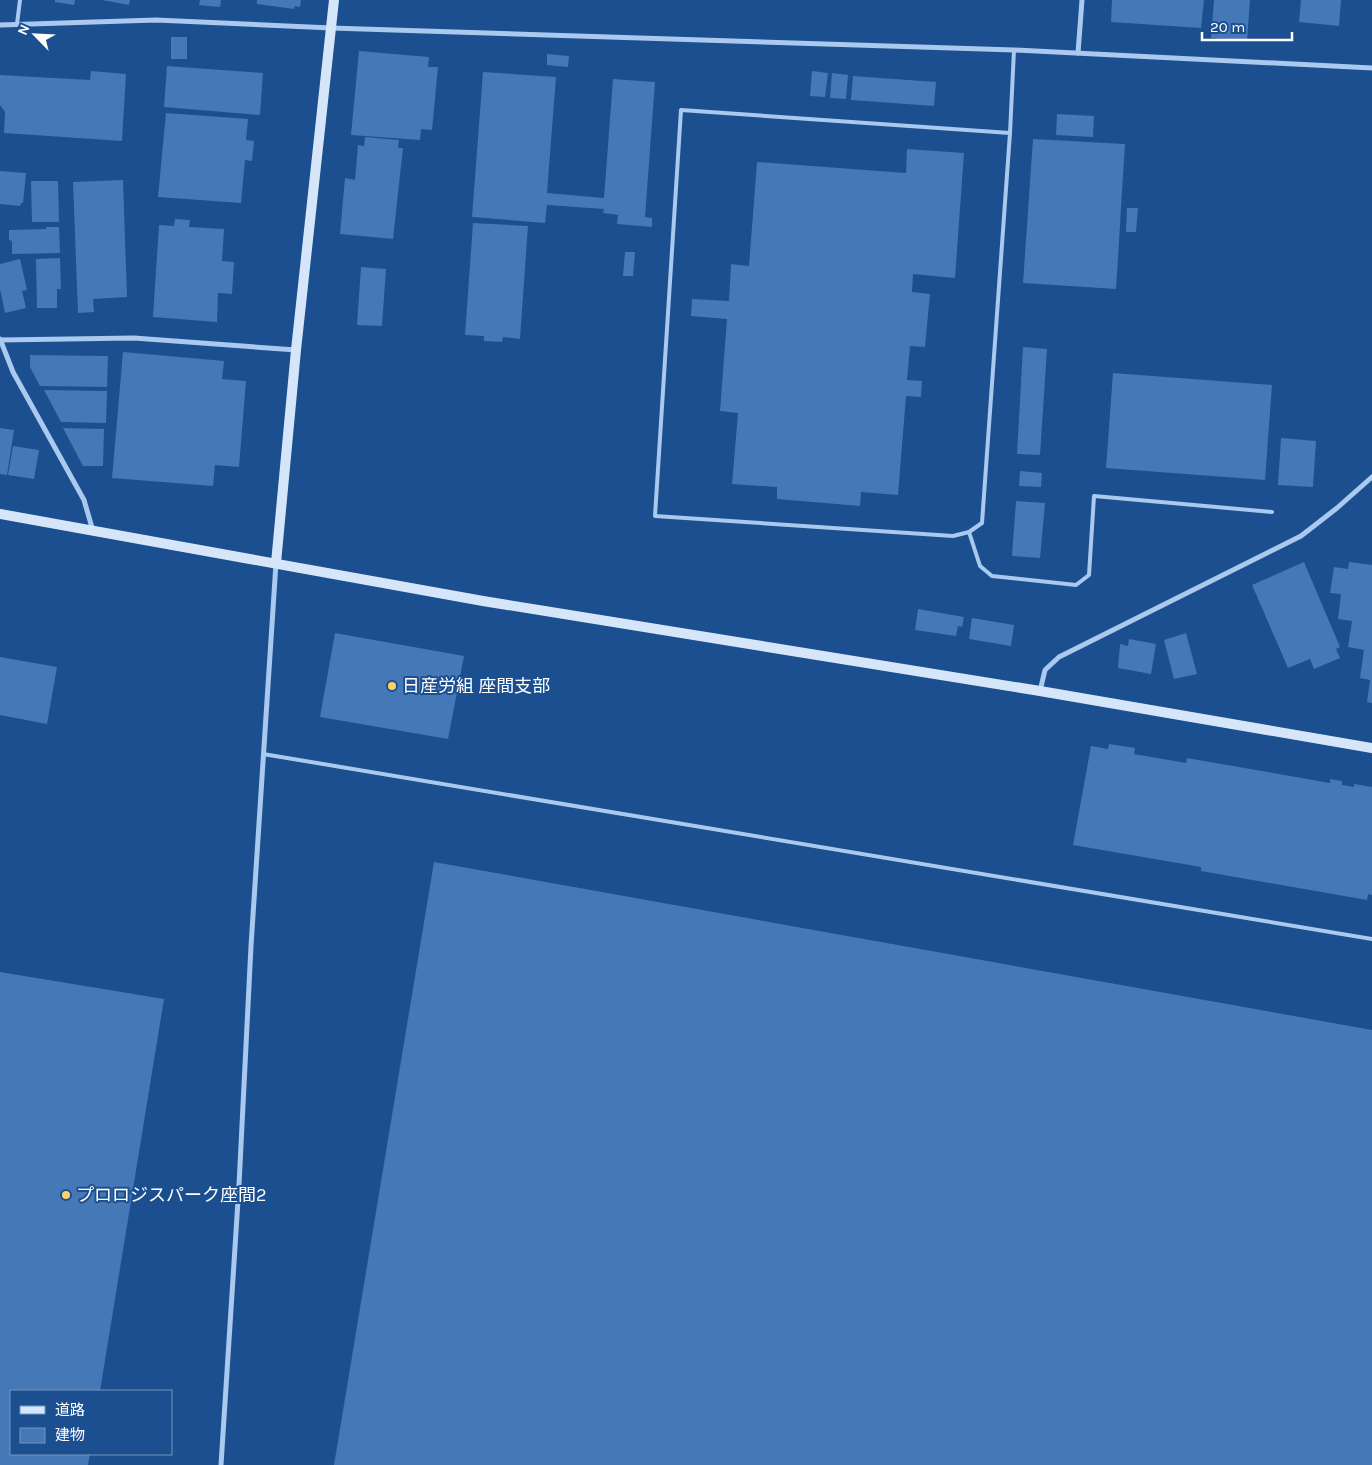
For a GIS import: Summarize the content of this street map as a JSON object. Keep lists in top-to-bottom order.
{
  "places": ["日産労組 座間支部", "プロロジスパーク座間2"],
  "legend": ["道路", "建物"],
  "scale_bar": "20 m",
  "north": "top left"
}
